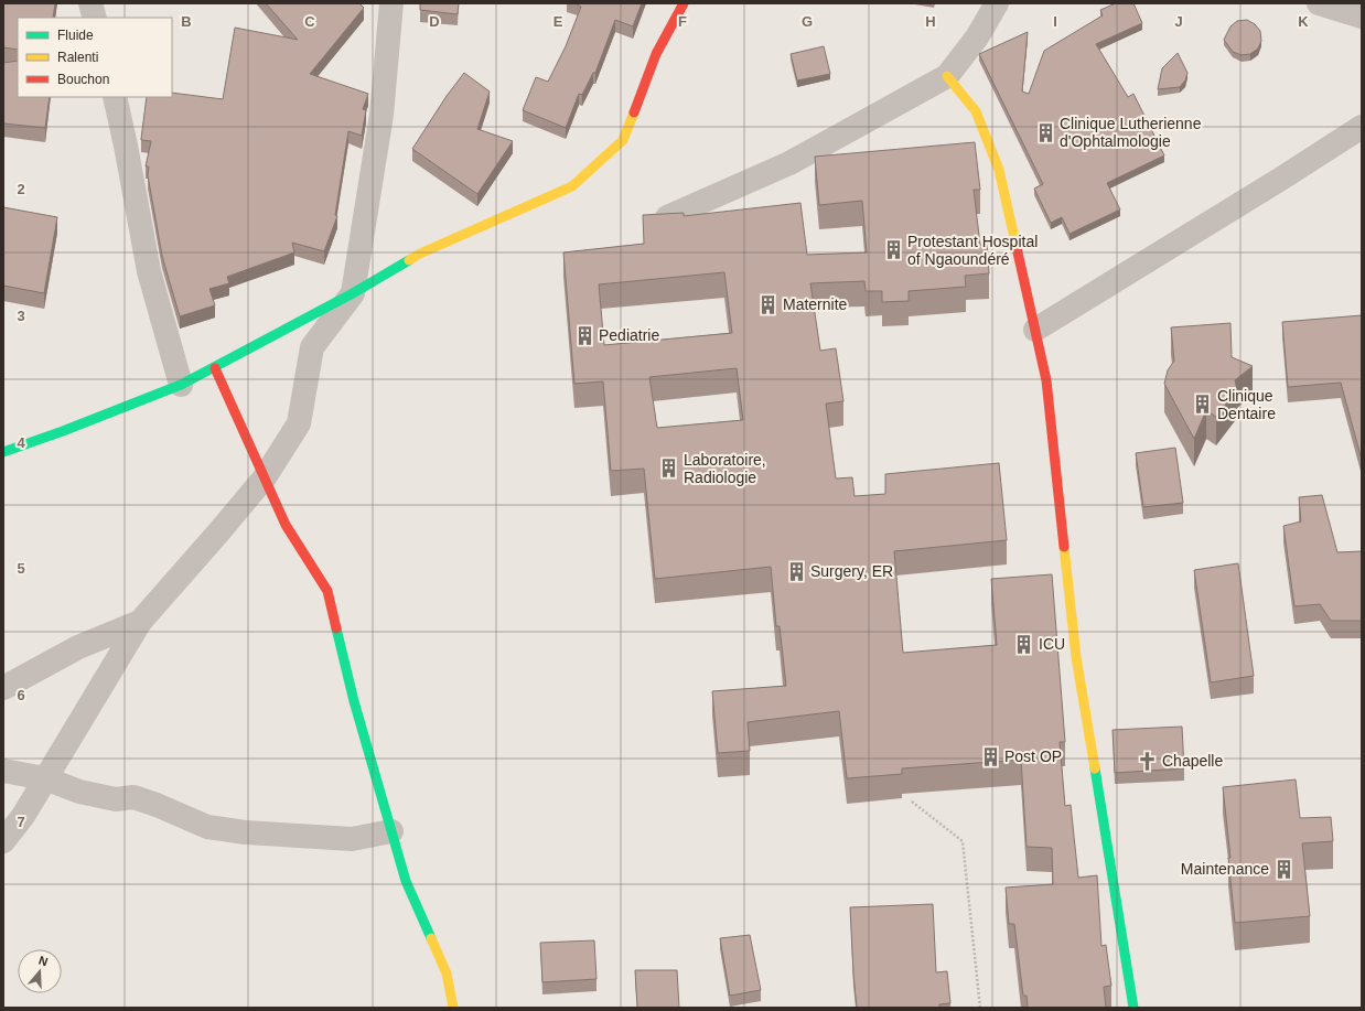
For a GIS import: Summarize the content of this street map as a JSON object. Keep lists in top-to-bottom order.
{
  "places": {
    "building": [
      "Clinique Lutherienne d'Ophtalmologie",
      "Protestant Hospital of Ngaoundéré",
      "Maternite",
      "Pediatrie",
      "Clinique Dentaire",
      "Laboratoire, Radiologie",
      "Surgery, ER",
      "ICU",
      "Post OP",
      "Maintenance"
    ],
    "church": ["Chapelle"]
  },
  "legend": ["Fluide", "Ralenti", "Bouchon"],
  "north": "top",
  "grid": {
    "columns": [
      "B",
      "C",
      "D",
      "E",
      "F",
      "G",
      "H",
      "I",
      "J",
      "K"
    ],
    "rows": [
      "2",
      "3",
      "4",
      "5",
      "6",
      "7"
    ]
  }
}
